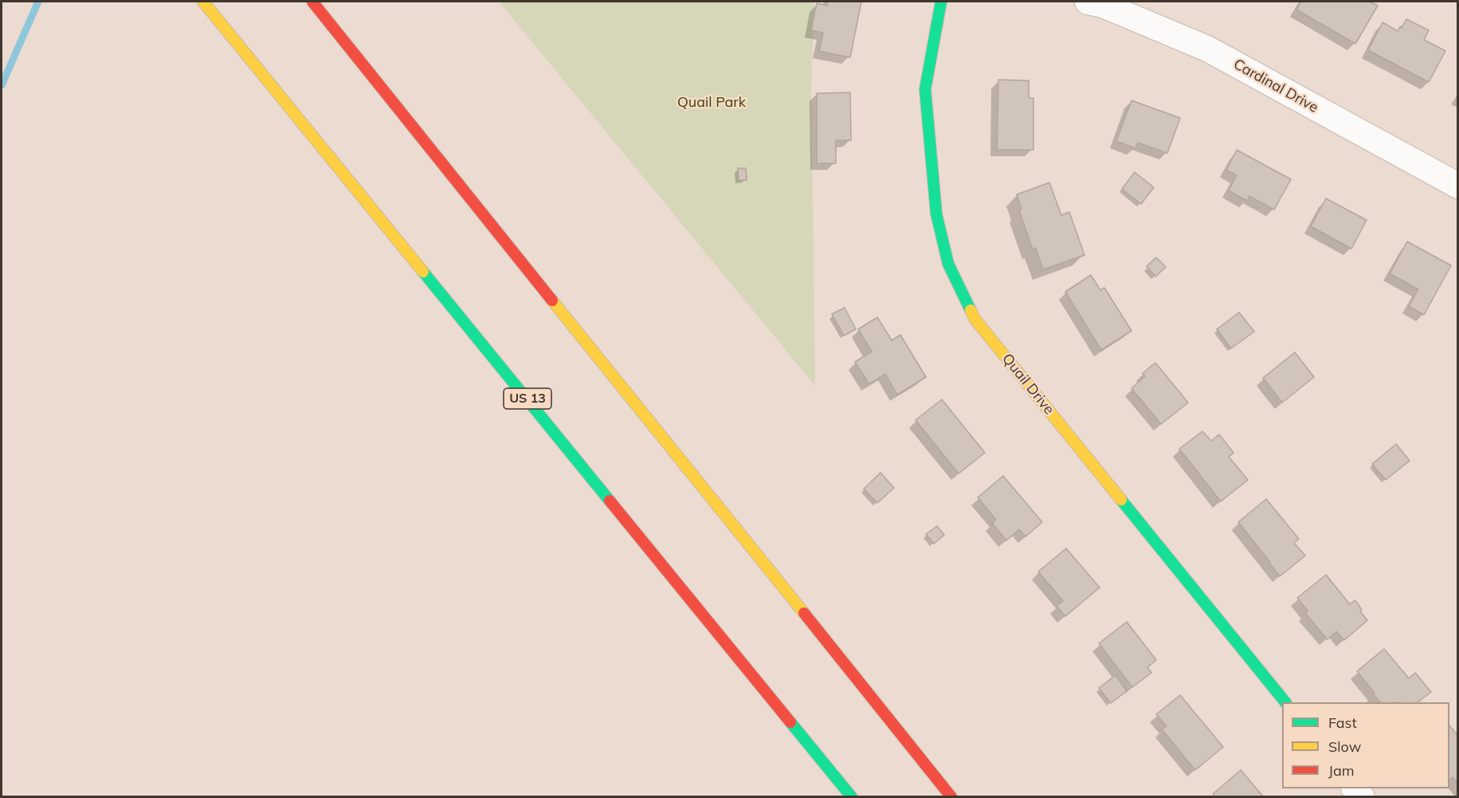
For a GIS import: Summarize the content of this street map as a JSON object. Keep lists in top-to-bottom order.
{
  "streets": {
    "main road": ["Quail Drive", "US 13"],
    "street": ["Cardinal Drive"]
  },
  "parks": ["Quail Park"],
  "legend": ["Fast", "Slow", "Jam"]
}
